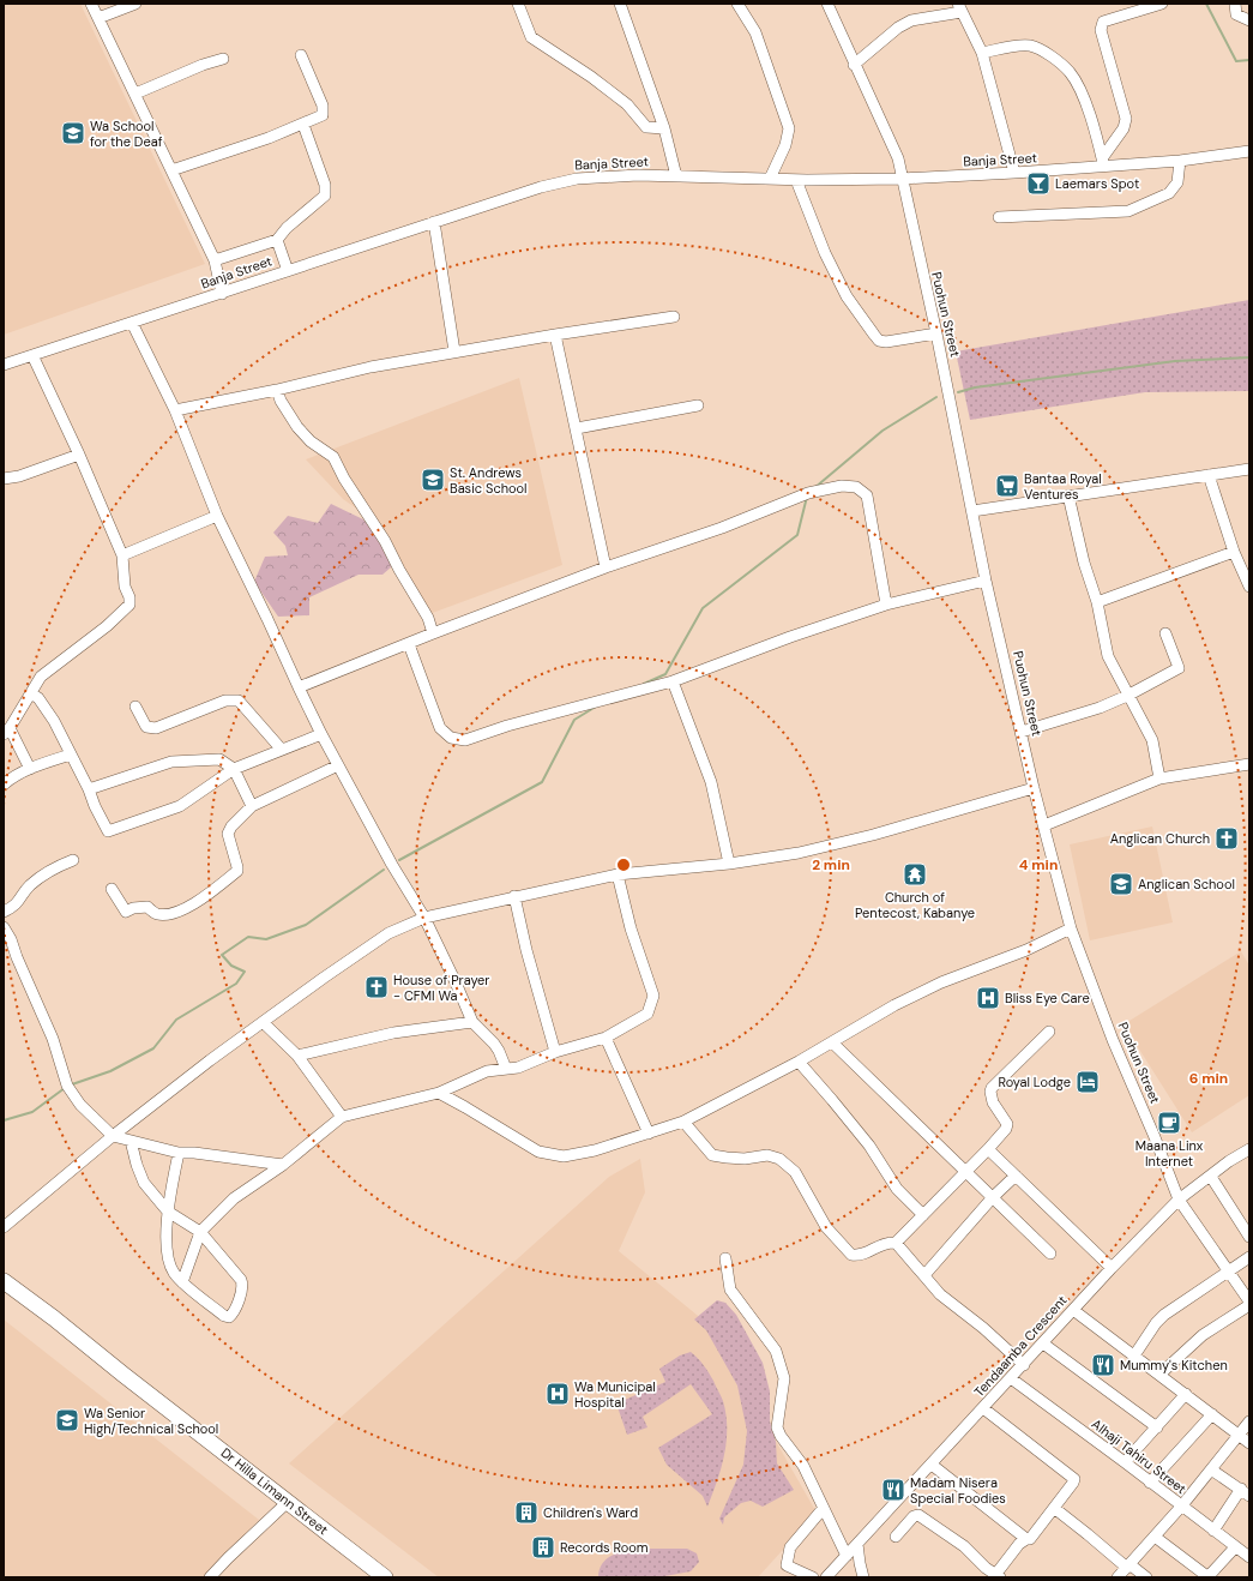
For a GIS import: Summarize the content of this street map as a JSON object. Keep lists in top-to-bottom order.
{
  "streets": {
    "highway": ["Dr Hilla Limann Street"],
    "street": [
      "Banja Street",
      "Puohun Street",
      "Tendaamba Crescent",
      "Alhaji Tahiru Street"
    ]
  },
  "crossings": [
    ["Banja Street", "Puohun Street"],
    ["Puohun Street", "Tendaamba Crescent"],
    ["Tendaamba Crescent", "Alhaji Tahiru Street"]
  ],
  "places": {
    "school or university": [
      "Wa School for the Deaf",
      "St. Andrews Basic School",
      "Anglican School",
      "Wa Senior High/Technical School"
    ],
    "bar": ["Laemars Spot"],
    "supermarket": ["Bantaa Royal Ventures"],
    "church": ["Anglican Church", "House of Prayer - CFMI Wa"],
    "temple": ["Church of Pentecost, Kabanye"],
    "hospital": ["Bliss Eye Care", "Wa Municipal Hospital"],
    "hotel": ["Royal Lodge"],
    "cafe": ["Maana Linx Internet"],
    "restaurant": ["Mummy's Kitchen", "Madam Nisera Special Foodies"],
    "building": ["Children's Ward", "Records Room"]
  },
  "rings": ["2 min", "4 min", "6 min"]
}
